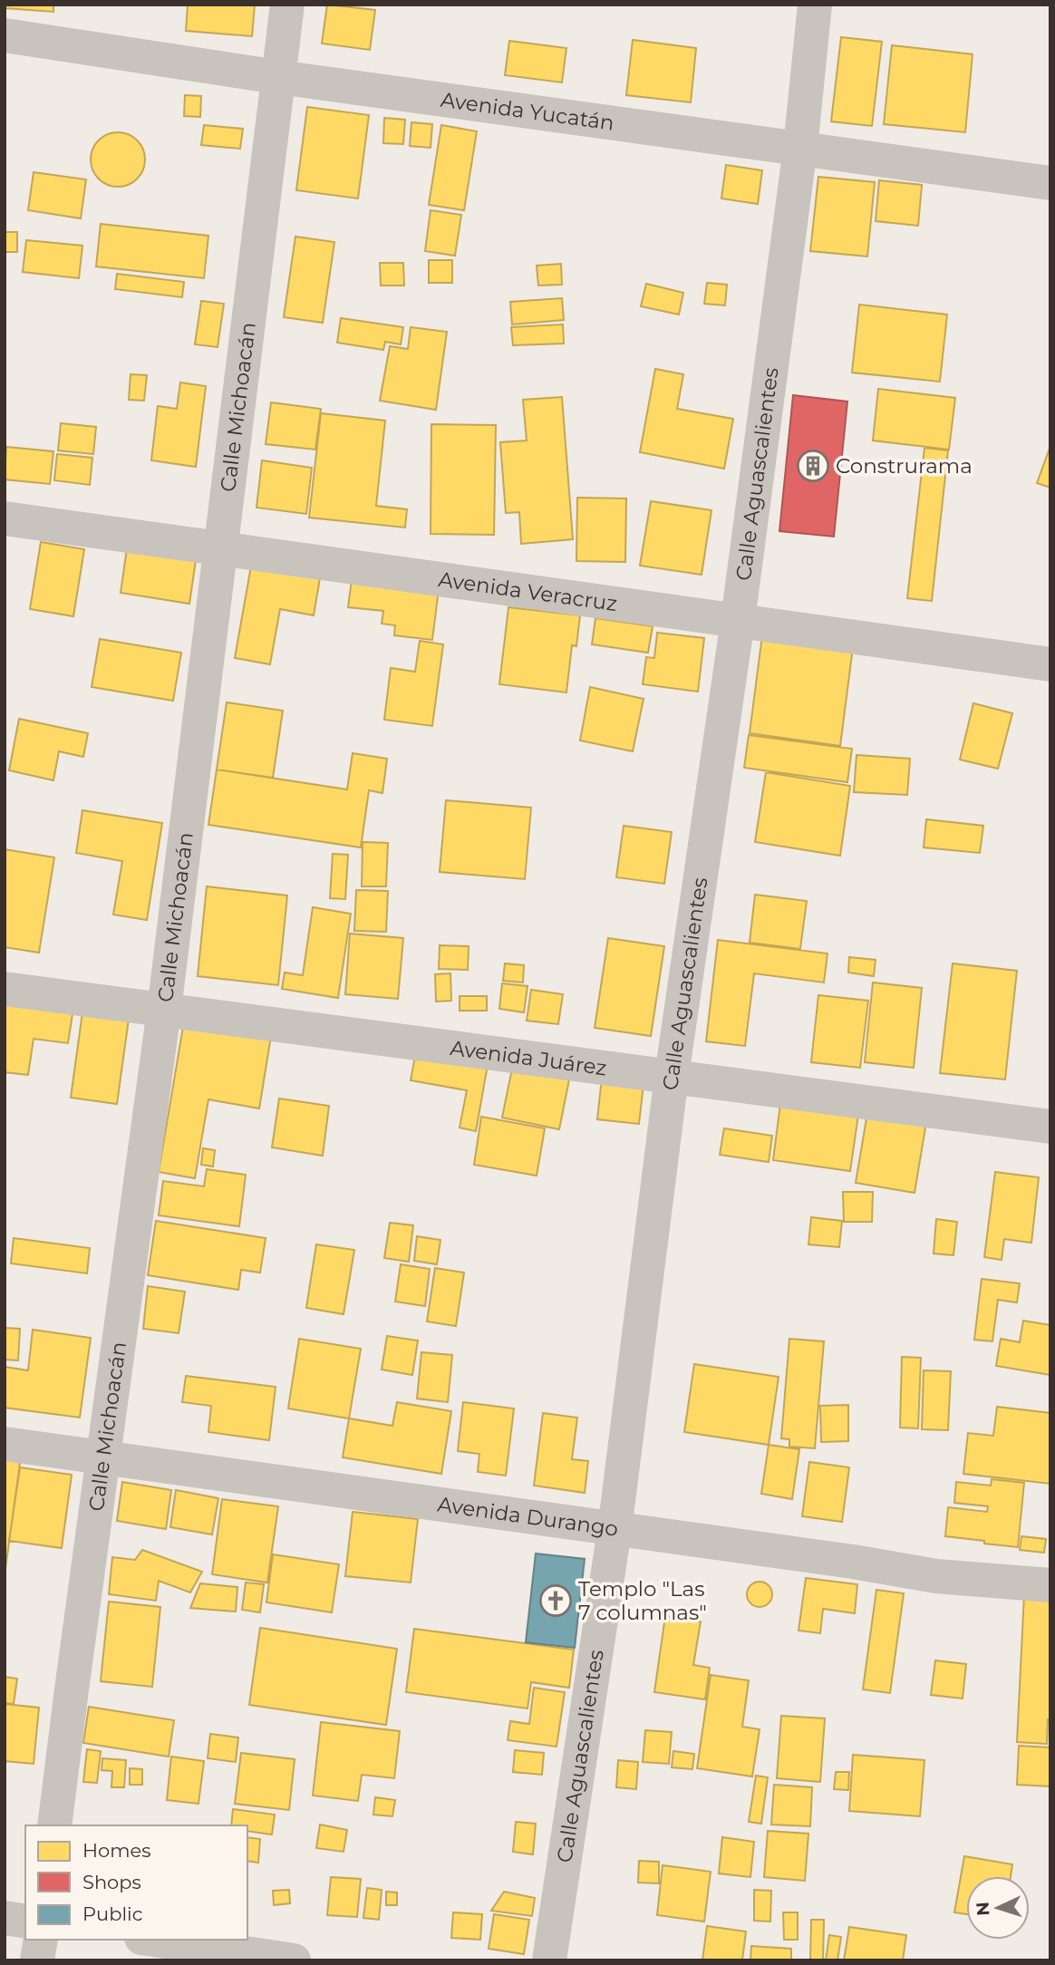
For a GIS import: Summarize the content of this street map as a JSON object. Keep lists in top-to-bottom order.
{
  "streets": {
    "street": [
      "Avenida Yucatán",
      "Calle Michoacán",
      "Calle Aguascalientes",
      "Avenida Veracruz",
      "Avenida Juárez",
      "Avenida Durango"
    ]
  },
  "crossings": [
    ["Avenida Yucatán", "Calle Michoacán"],
    ["Avenida Yucatán", "Calle Aguascalientes"],
    ["Calle Michoacán", "Avenida Veracruz"],
    ["Calle Michoacán", "Avenida Juárez"],
    ["Calle Michoacán", "Avenida Durango"],
    ["Calle Aguascalientes", "Avenida Veracruz"],
    ["Calle Aguascalientes", "Avenida Juárez"],
    ["Calle Aguascalientes", "Avenida Durango"]
  ],
  "places": {
    "building": ["Construrama"],
    "church": ["Templo \"Las 7 columnas\""]
  },
  "legend": ["Homes", "Shops", "Public"],
  "north": "left"
}
